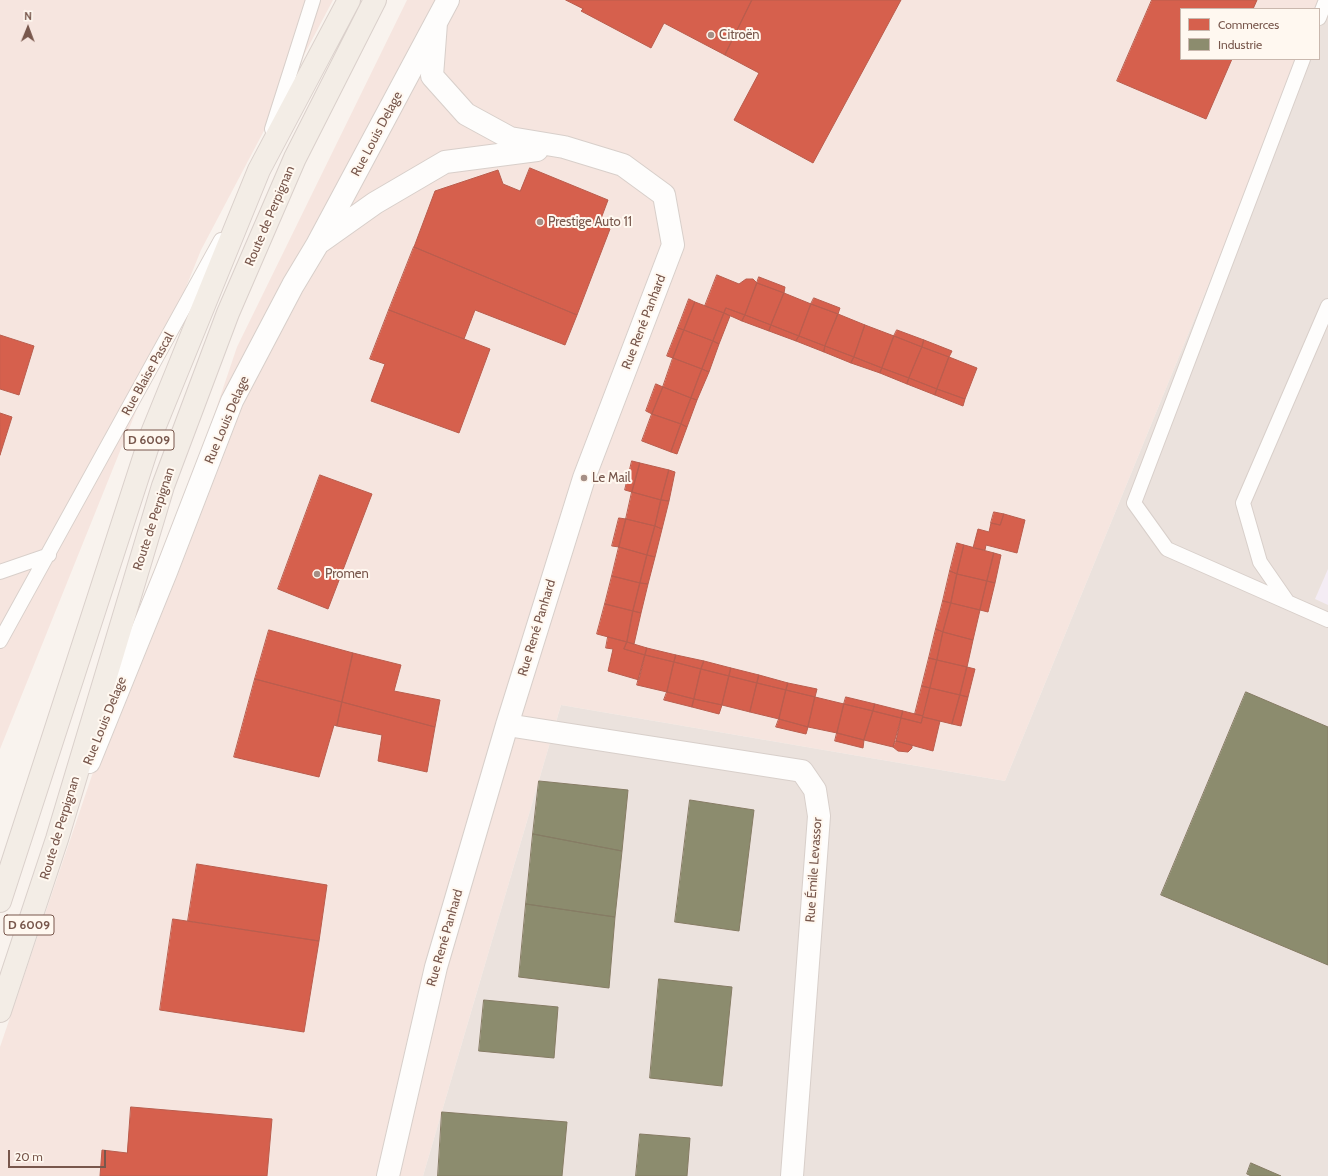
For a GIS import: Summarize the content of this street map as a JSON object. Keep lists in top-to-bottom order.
{
  "streets": {
    "main road": ["Route de Perpignan", "D 6009"],
    "street": ["Rue Louis Delage", "Rue René Panhard", "Rue Émile Levassor"],
    "lane": ["Rue Blaise Pascal"]
  },
  "crossings": [
    ["Rue Louis Delage", "Route de Perpignan"],
    ["Rue Louis Delage", "Rue René Panhard"],
    ["Route de Perpignan", "Rue Blaise Pascal"],
    ["Rue René Panhard", "Rue Émile Levassor"]
  ],
  "places": [
    "Citroën",
    "Prestige Auto 11",
    "Le Mail",
    "Promen"
  ],
  "legend": ["Commerces", "Industrie"],
  "scale_bar": "20 m",
  "north": "top"
}
